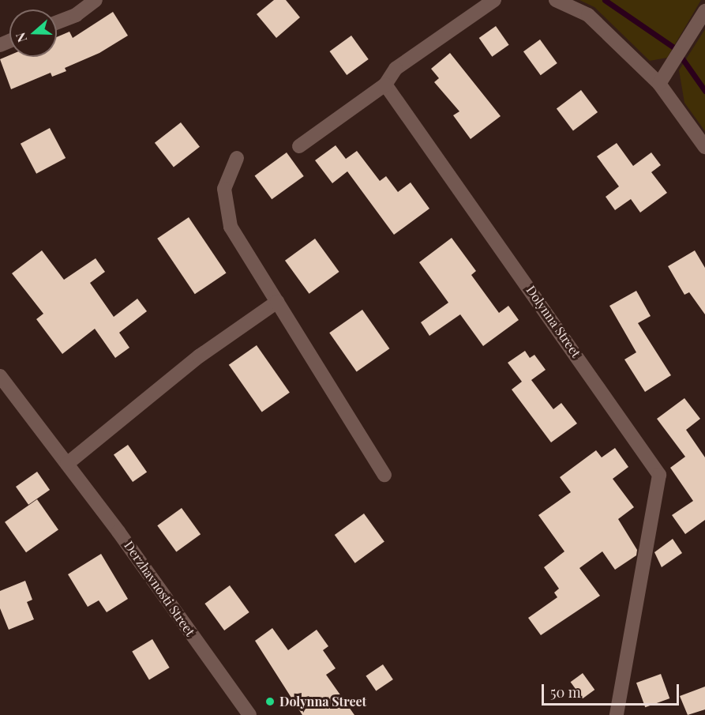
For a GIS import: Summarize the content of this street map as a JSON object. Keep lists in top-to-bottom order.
{
  "streets": {
    "street": ["Dolynna Street", "Derzhavnosti Street"]
  },
  "places": ["Dolynna Street"],
  "scale_bar": "50 m",
  "north": "left"
}
